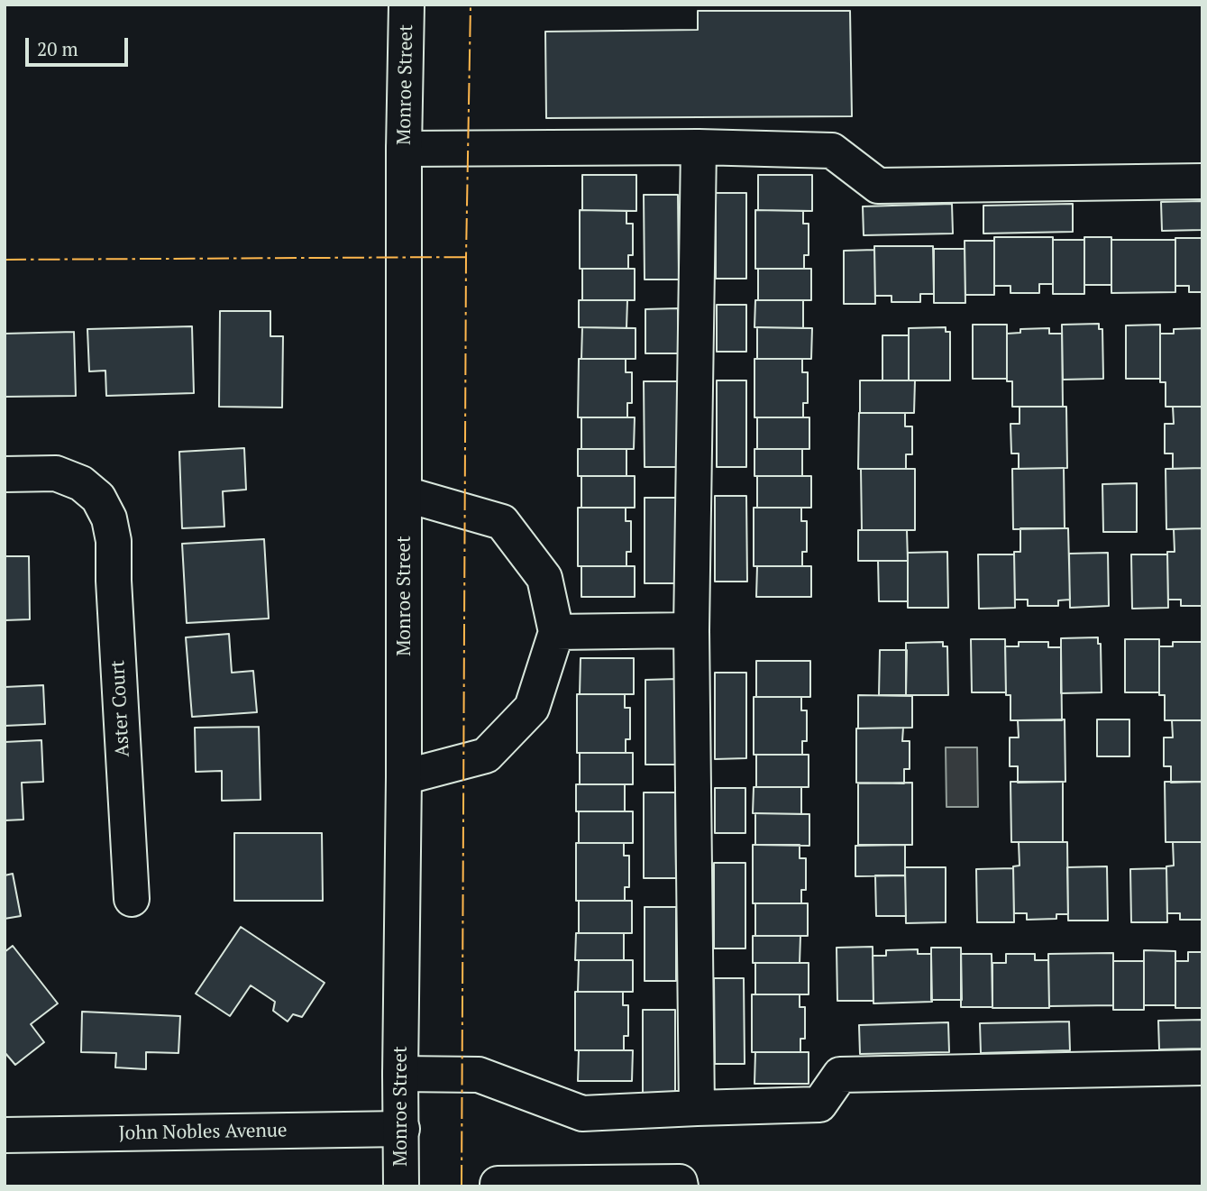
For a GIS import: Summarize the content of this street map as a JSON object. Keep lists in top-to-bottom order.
{
  "streets": {
    "main road": ["Monroe Street", "Aster Court", "John Nobles Avenue"]
  },
  "crossings": [
    ["Monroe Street", "John Nobles Avenue"]
  ],
  "scale_bar": "20 m"
}
